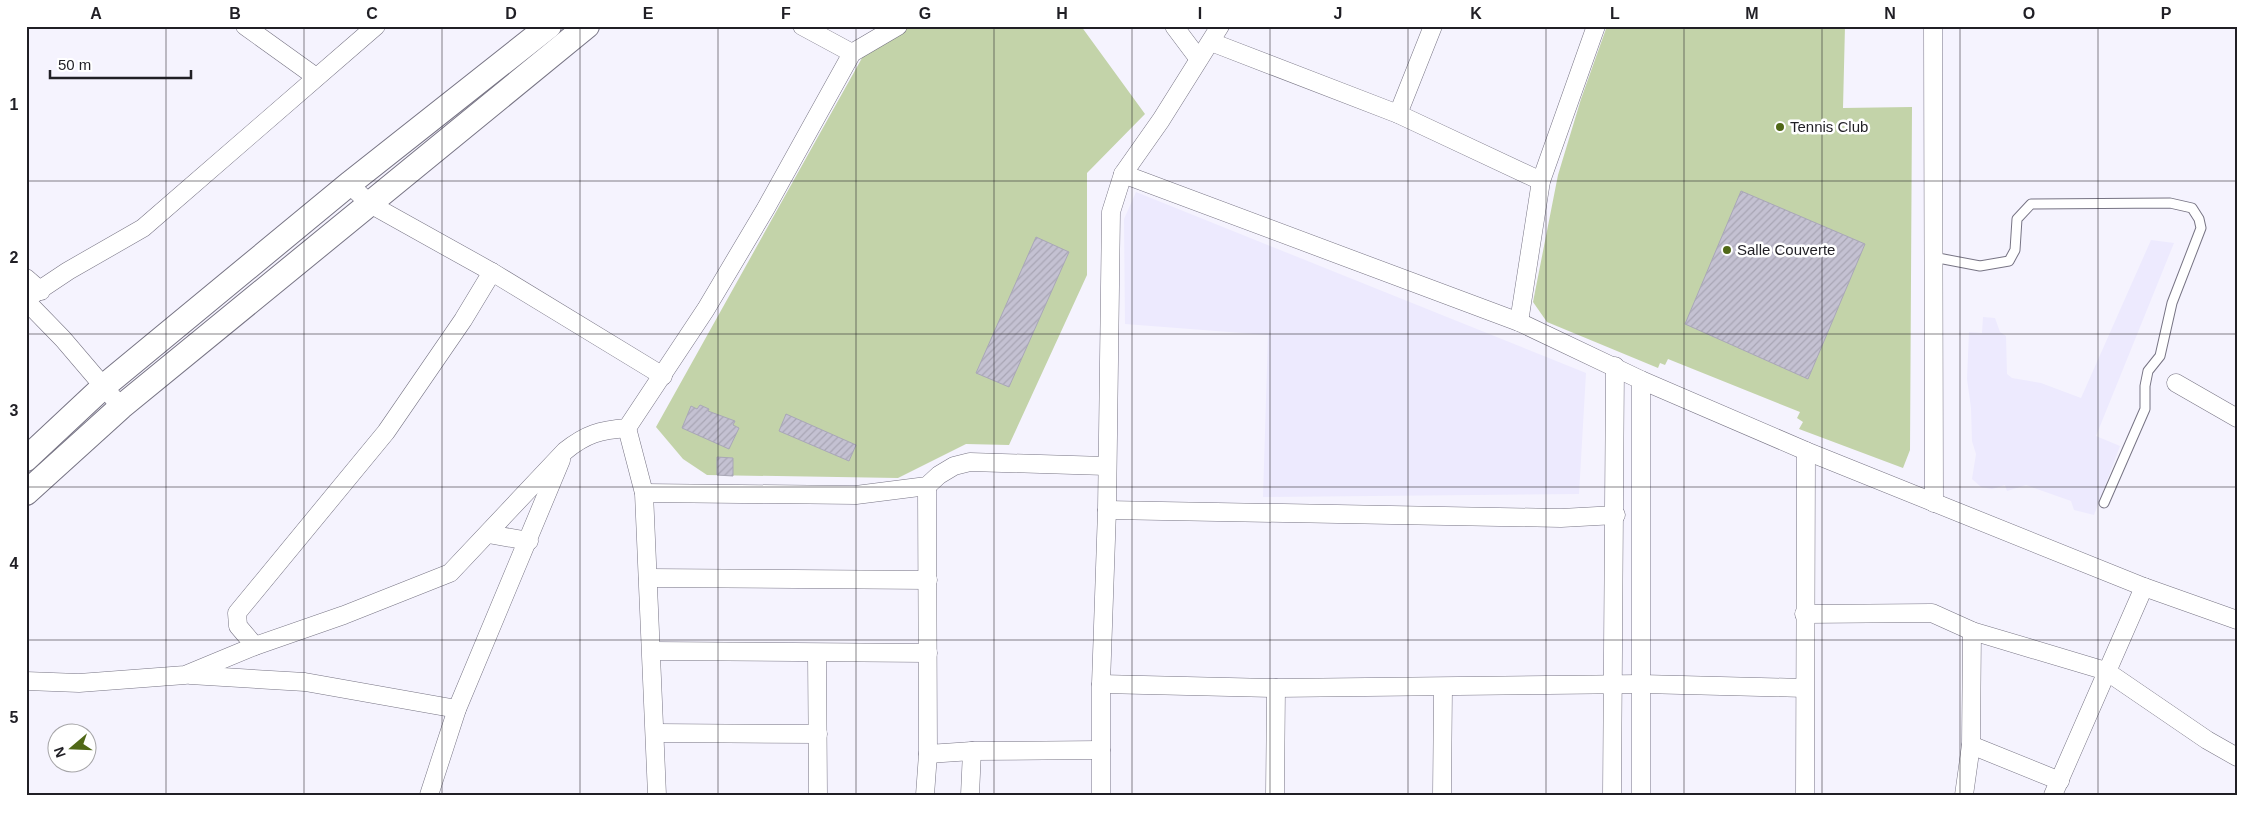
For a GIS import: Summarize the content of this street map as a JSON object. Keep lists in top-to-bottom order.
{
  "places": ["Tennis Club", "Salle Couverte"],
  "scale_bar": "50 m",
  "north": "left",
  "grid": {
    "columns": [
      "A",
      "B",
      "C",
      "D",
      "E",
      "F",
      "G",
      "H",
      "I",
      "J",
      "K",
      "L",
      "M",
      "N",
      "O",
      "P"
    ],
    "rows": [
      "1",
      "2",
      "3",
      "4",
      "5"
    ]
  }
}
